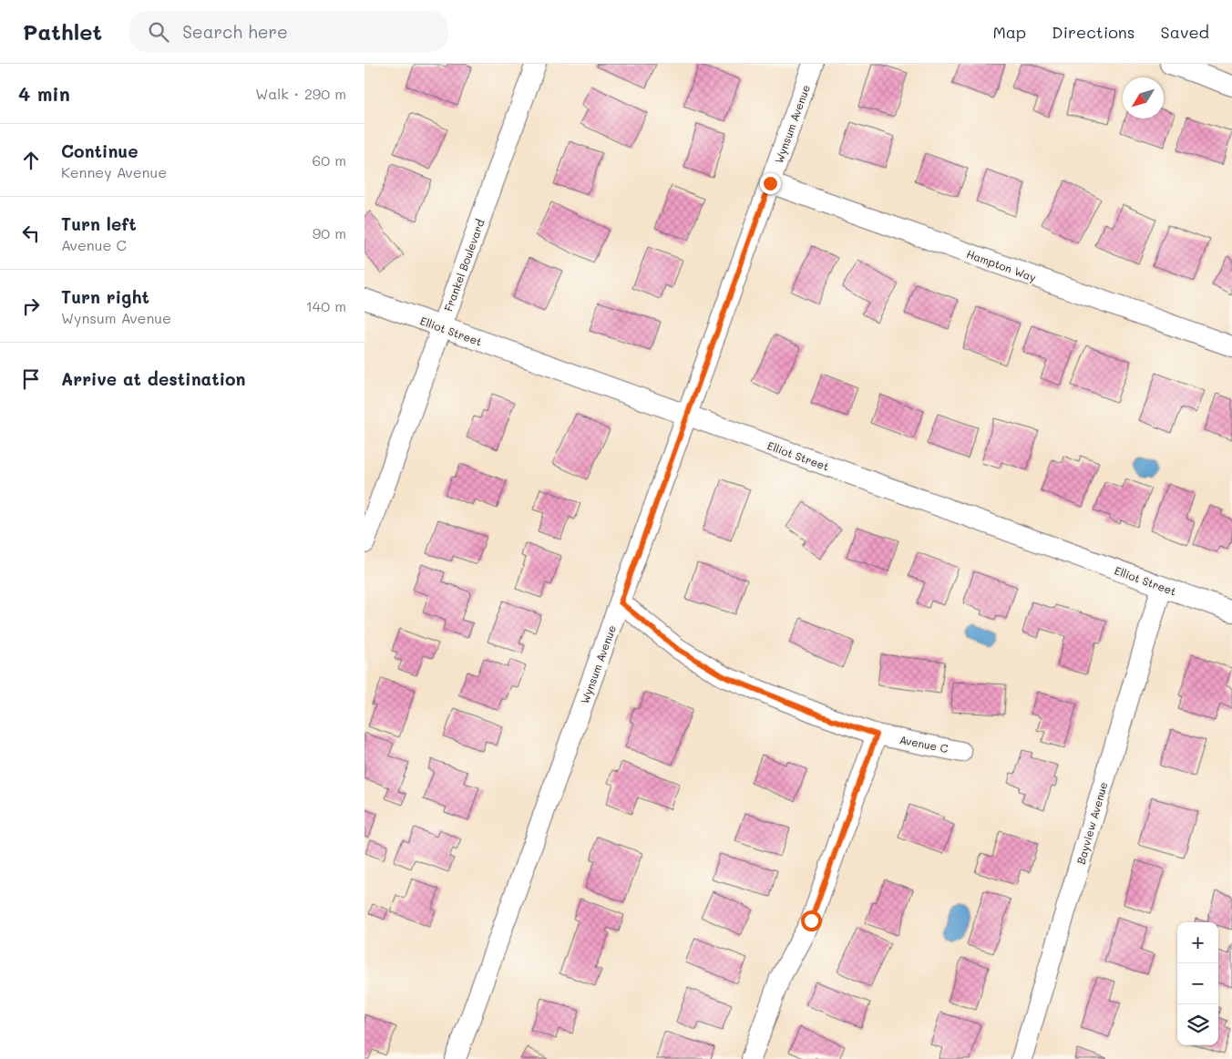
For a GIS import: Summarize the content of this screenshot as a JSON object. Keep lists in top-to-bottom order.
{
  "streets": {
    "street": [
      "Wynsum Avenue",
      "Frankel Boulevard",
      "Hampton Way",
      "Elliot Street",
      "Avenue C",
      "Bayview Avenue"
    ]
  },
  "crossings": [
    ["Wynsum Avenue", "Hampton Way"],
    ["Wynsum Avenue", "Elliot Street"],
    ["Wynsum Avenue", "Avenue C"],
    ["Frankel Boulevard", "Elliot Street"],
    ["Elliot Street", "Bayview Avenue"]
  ],
  "north": "bottom left",
  "page": {
    "header": "Pathlet",
    "search": "Search here",
    "nav": ["Map", "Directions", "Saved"],
    "heading": ["4 min", "Walk · 290 m"],
    "list": [
      ["Continue", "Kenney Avenue", "60 m"],
      ["Turn left", "Avenue C", "90 m"],
      ["Turn right", "Wynsum Avenue", "140 m"],
      "Arrive at destination"
    ],
    "map_buttons": ["+", "−"]
  }
}
